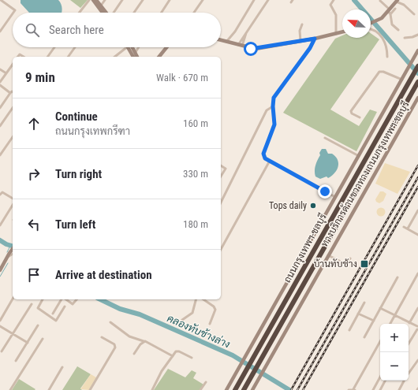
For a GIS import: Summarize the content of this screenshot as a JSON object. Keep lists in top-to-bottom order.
{
  "streets": {
    "highway": ["ถนนกรุงเทพฯ-ชลบุรี"],
    "main road": ["ทางบริการด้านขวาทาง ถนนกรุงเทพฯ-ชลบุรี"]
  },
  "water": ["คลองทับช้างล่าง"],
  "places": {
    "other": ["Tops daily"],
    "transit": ["บ้านทับช้าง"]
  },
  "north": "top left",
  "page": {
    "search": "Search here",
    "heading": ["9 min", "Walk · 670 m"],
    "list": [
      ["Continue", "ถนนกรุงเทพกรีฑา", "160 m"],
      ["Turn right", "330 m"],
      ["Turn left", "180 m"],
      "Arrive at destination"
    ],
    "map_buttons": ["+", "−"]
  }
}
